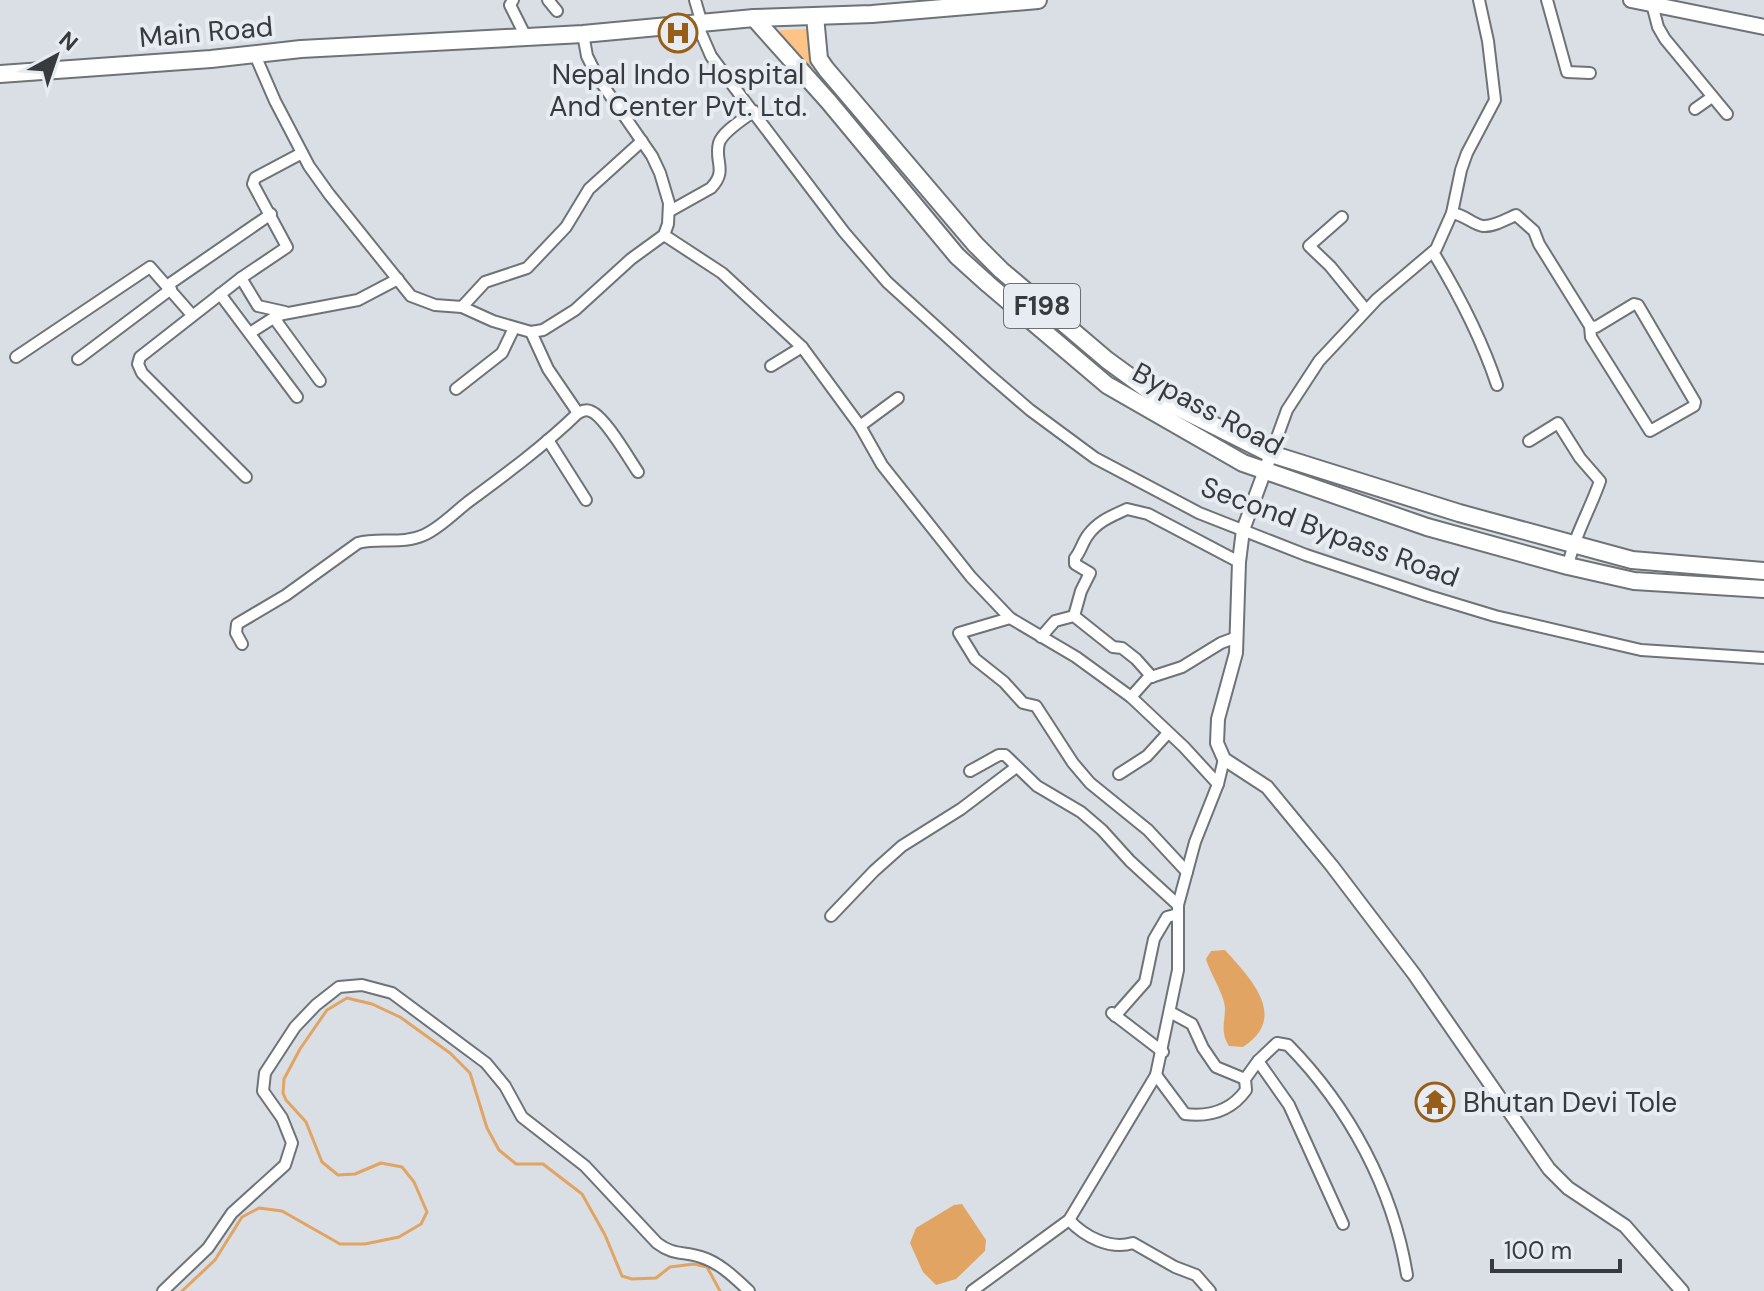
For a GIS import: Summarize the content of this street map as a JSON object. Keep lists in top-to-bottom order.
{
  "streets": {
    "main road": ["Main Road", "F198", "Bypass Road"],
    "street": ["Second Bypass Road"]
  },
  "crossings": [
    ["Main Road", "F198"],
    ["Main Road", "Second Bypass Road"],
    ["F198", "Bypass Road"]
  ],
  "places": {
    "hospital": ["Nepal Indo Hospital And Center Pvt. Ltd."],
    "temple": ["Bhutan Devi Tole"]
  },
  "scale_bar": "100 m",
  "north": "top right"
}
